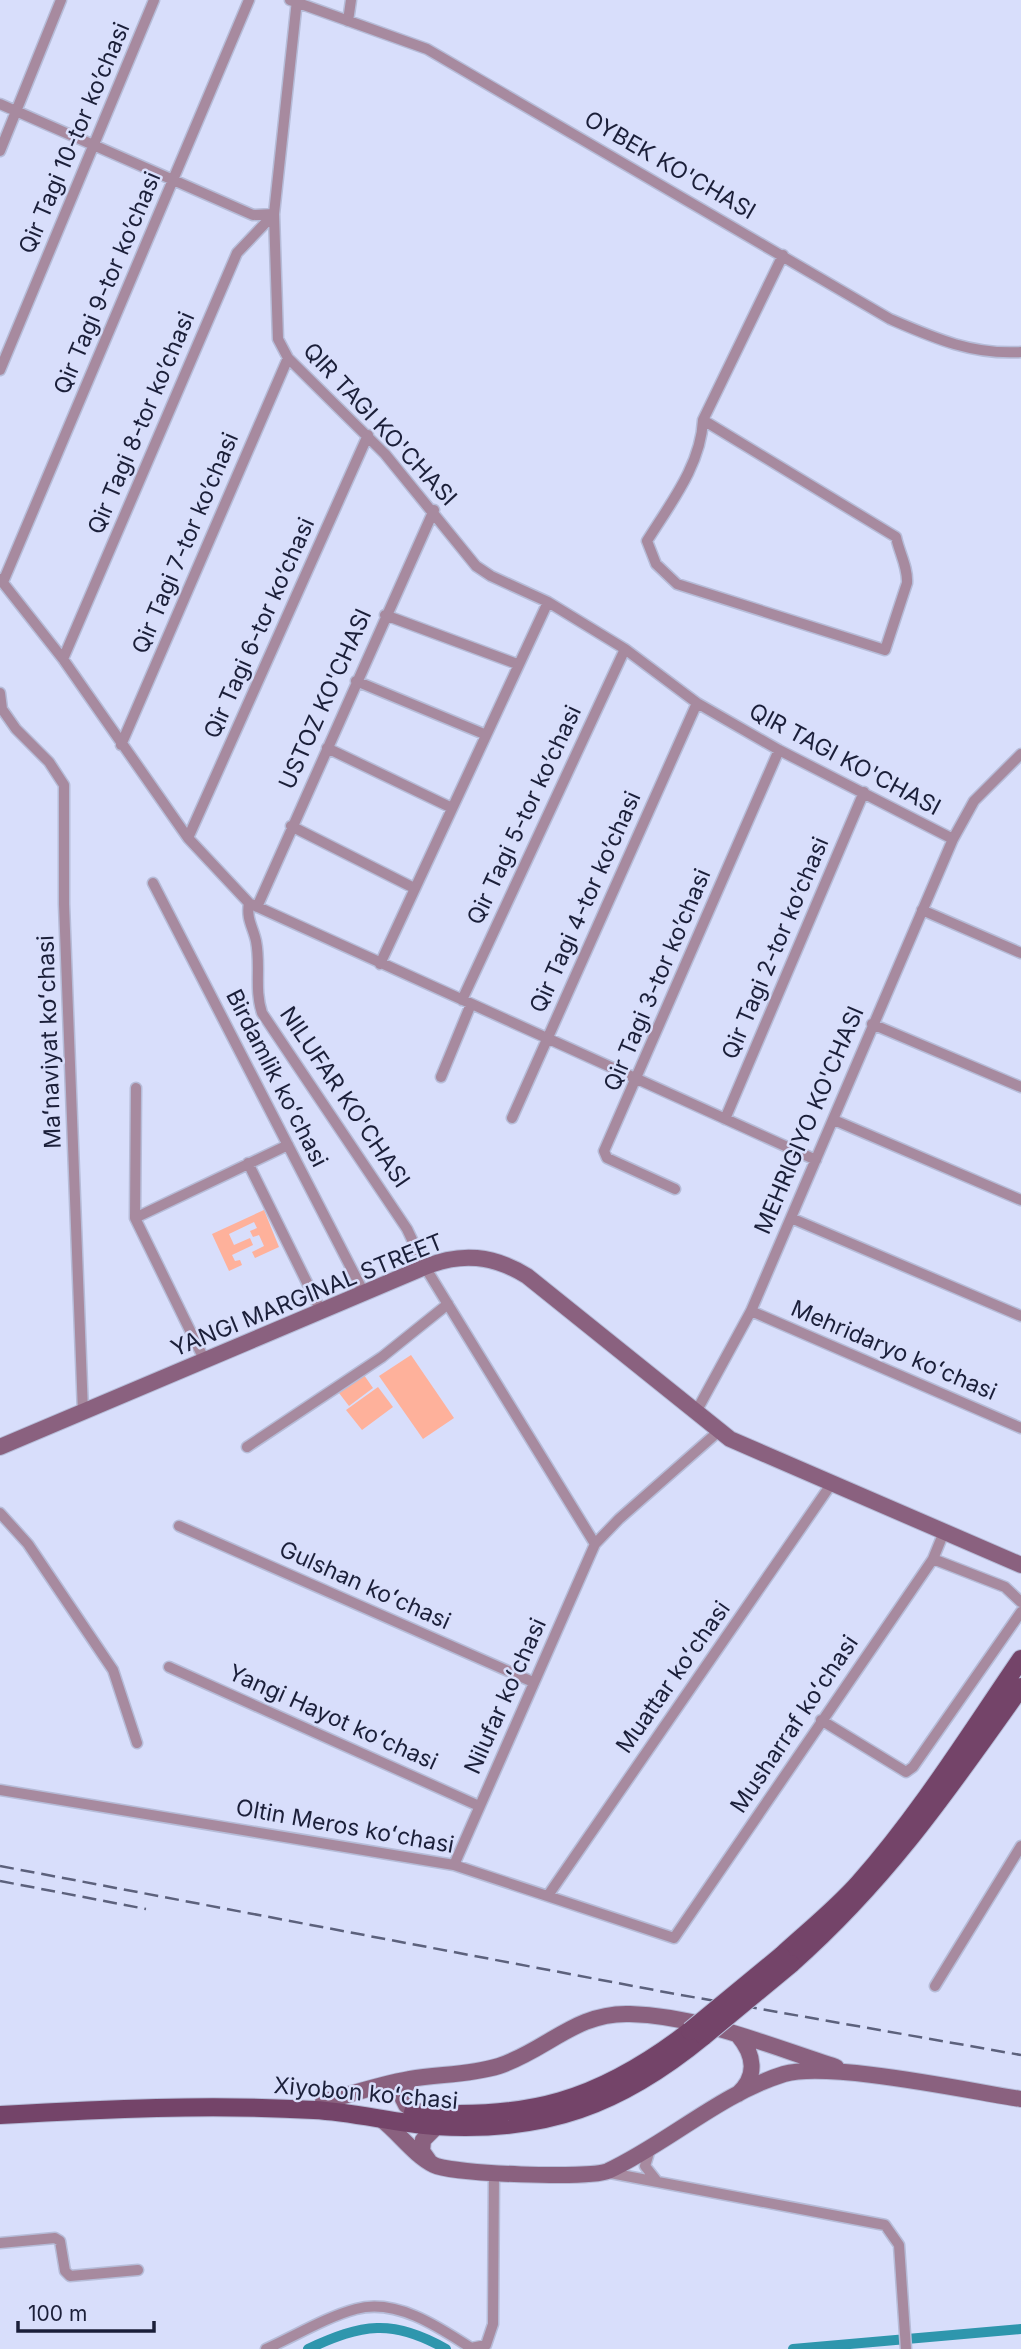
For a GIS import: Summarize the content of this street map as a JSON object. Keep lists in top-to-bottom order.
{
  "streets": {
    "main road": ["YANGI MARGINAL STREET", "Xiyobon koʻchasi"],
    "street": [
      "Qir Tagi 10-tor koʼchasi",
      "OYBEK KO'CHASI",
      "Qir Tagi 9-tor koʼchasi",
      "Qir Tagi 8-tor koʼchasi",
      "QIR TAGI KO'CHASI",
      "Qir Tagi 7-tor koʼchasi",
      "Qir Tagi 6-tor koʼchasi",
      "USTOZ KO'CHASI",
      "Qir Tagi 5-tor koʼchasi",
      "Qir Tagi 4-tor koʼchasi",
      "Qir Tagi 2-tor koʼchasi",
      "Qir Tagi 3-tor koʼchasi",
      "Maʻnaviyat koʻchasi",
      "Birdamlik koʻchasi",
      "NILUFAR KO'CHASI",
      "MEHRIGIYO KO'CHASI",
      "Mehridaryo koʻchasi",
      "Gulshan koʻchasi",
      "Muattar koʻchasi",
      "Nilufar koʻchasi",
      "Yangi Hayot koʻchasi",
      "Musharraf koʻchasi",
      "Oltin Meros koʻchasi"
    ]
  },
  "crossings": [
    ["OYBEK KO'CHASI", "QIR TAGI KO'CHASI"],
    ["Qir Tagi 8-tor koʼchasi", "QIR TAGI KO'CHASI"],
    ["QIR TAGI KO'CHASI", "Qir Tagi 7-tor koʼchasi"],
    ["QIR TAGI KO'CHASI", "Qir Tagi 6-tor koʼchasi"],
    ["QIR TAGI KO'CHASI", "USTOZ KO'CHASI"],
    ["QIR TAGI KO'CHASI", "Qir Tagi 5-tor koʼchasi"],
    ["QIR TAGI KO'CHASI", "Qir Tagi 4-tor koʼchasi"],
    ["QIR TAGI KO'CHASI", "Qir Tagi 2-tor koʼchasi"],
    ["QIR TAGI KO'CHASI", "Qir Tagi 3-tor koʼchasi"],
    ["QIR TAGI KO'CHASI", "MEHRIGIYO KO'CHASI"],
    ["USTOZ KO'CHASI", "NILUFAR KO'CHASI"],
    ["Maʻnaviyat koʻchasi", "YANGI MARGINAL STREET"],
    ["Birdamlik koʻchasi", "YANGI MARGINAL STREET"],
    ["NILUFAR KO'CHASI", "YANGI MARGINAL STREET"],
    ["MEHRIGIYO KO'CHASI", "YANGI MARGINAL STREET"],
    ["MEHRIGIYO KO'CHASI", "Mehridaryo koʻchasi"],
    ["YANGI MARGINAL STREET", "Muattar koʻchasi"],
    ["YANGI MARGINAL STREET", "Nilufar koʻchasi"],
    ["YANGI MARGINAL STREET", "Musharraf koʻchasi"],
    ["Gulshan koʻchasi", "Nilufar koʻchasi"],
    ["Muattar koʻchasi", "Oltin Meros koʻchasi"],
    ["Nilufar koʻchasi", "Yangi Hayot koʻchasi"],
    ["Nilufar koʻchasi", "Oltin Meros koʻchasi"],
    ["Musharraf koʻchasi", "Oltin Meros koʻchasi"]
  ],
  "scale_bar": "100 m"
}
